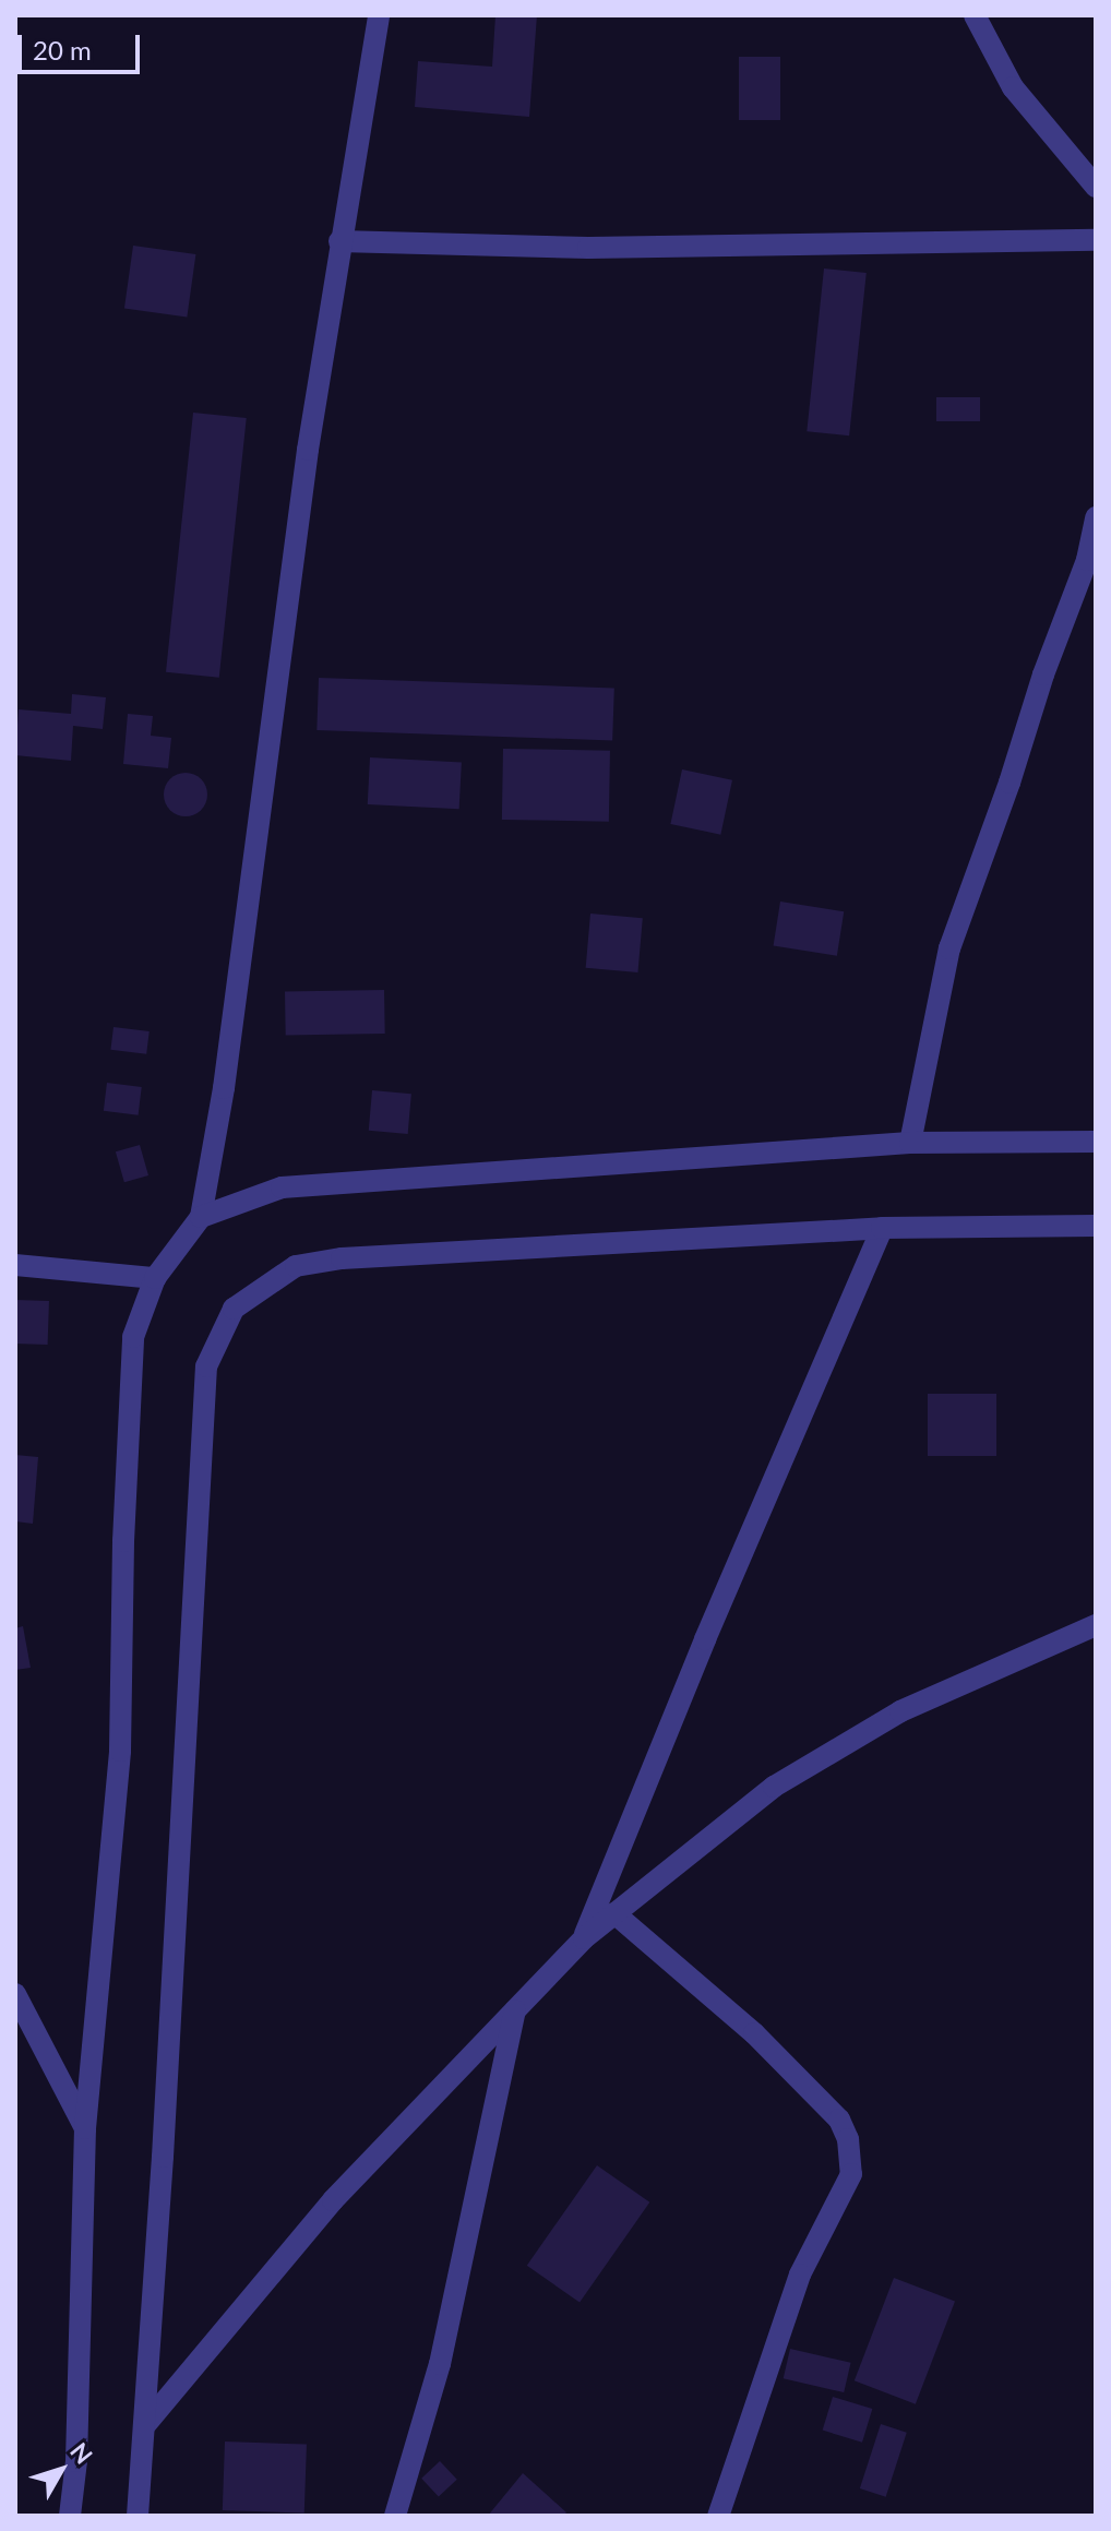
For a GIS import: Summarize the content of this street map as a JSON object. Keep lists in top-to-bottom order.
{
  "scale_bar": "20 m",
  "north": "top right"
}
